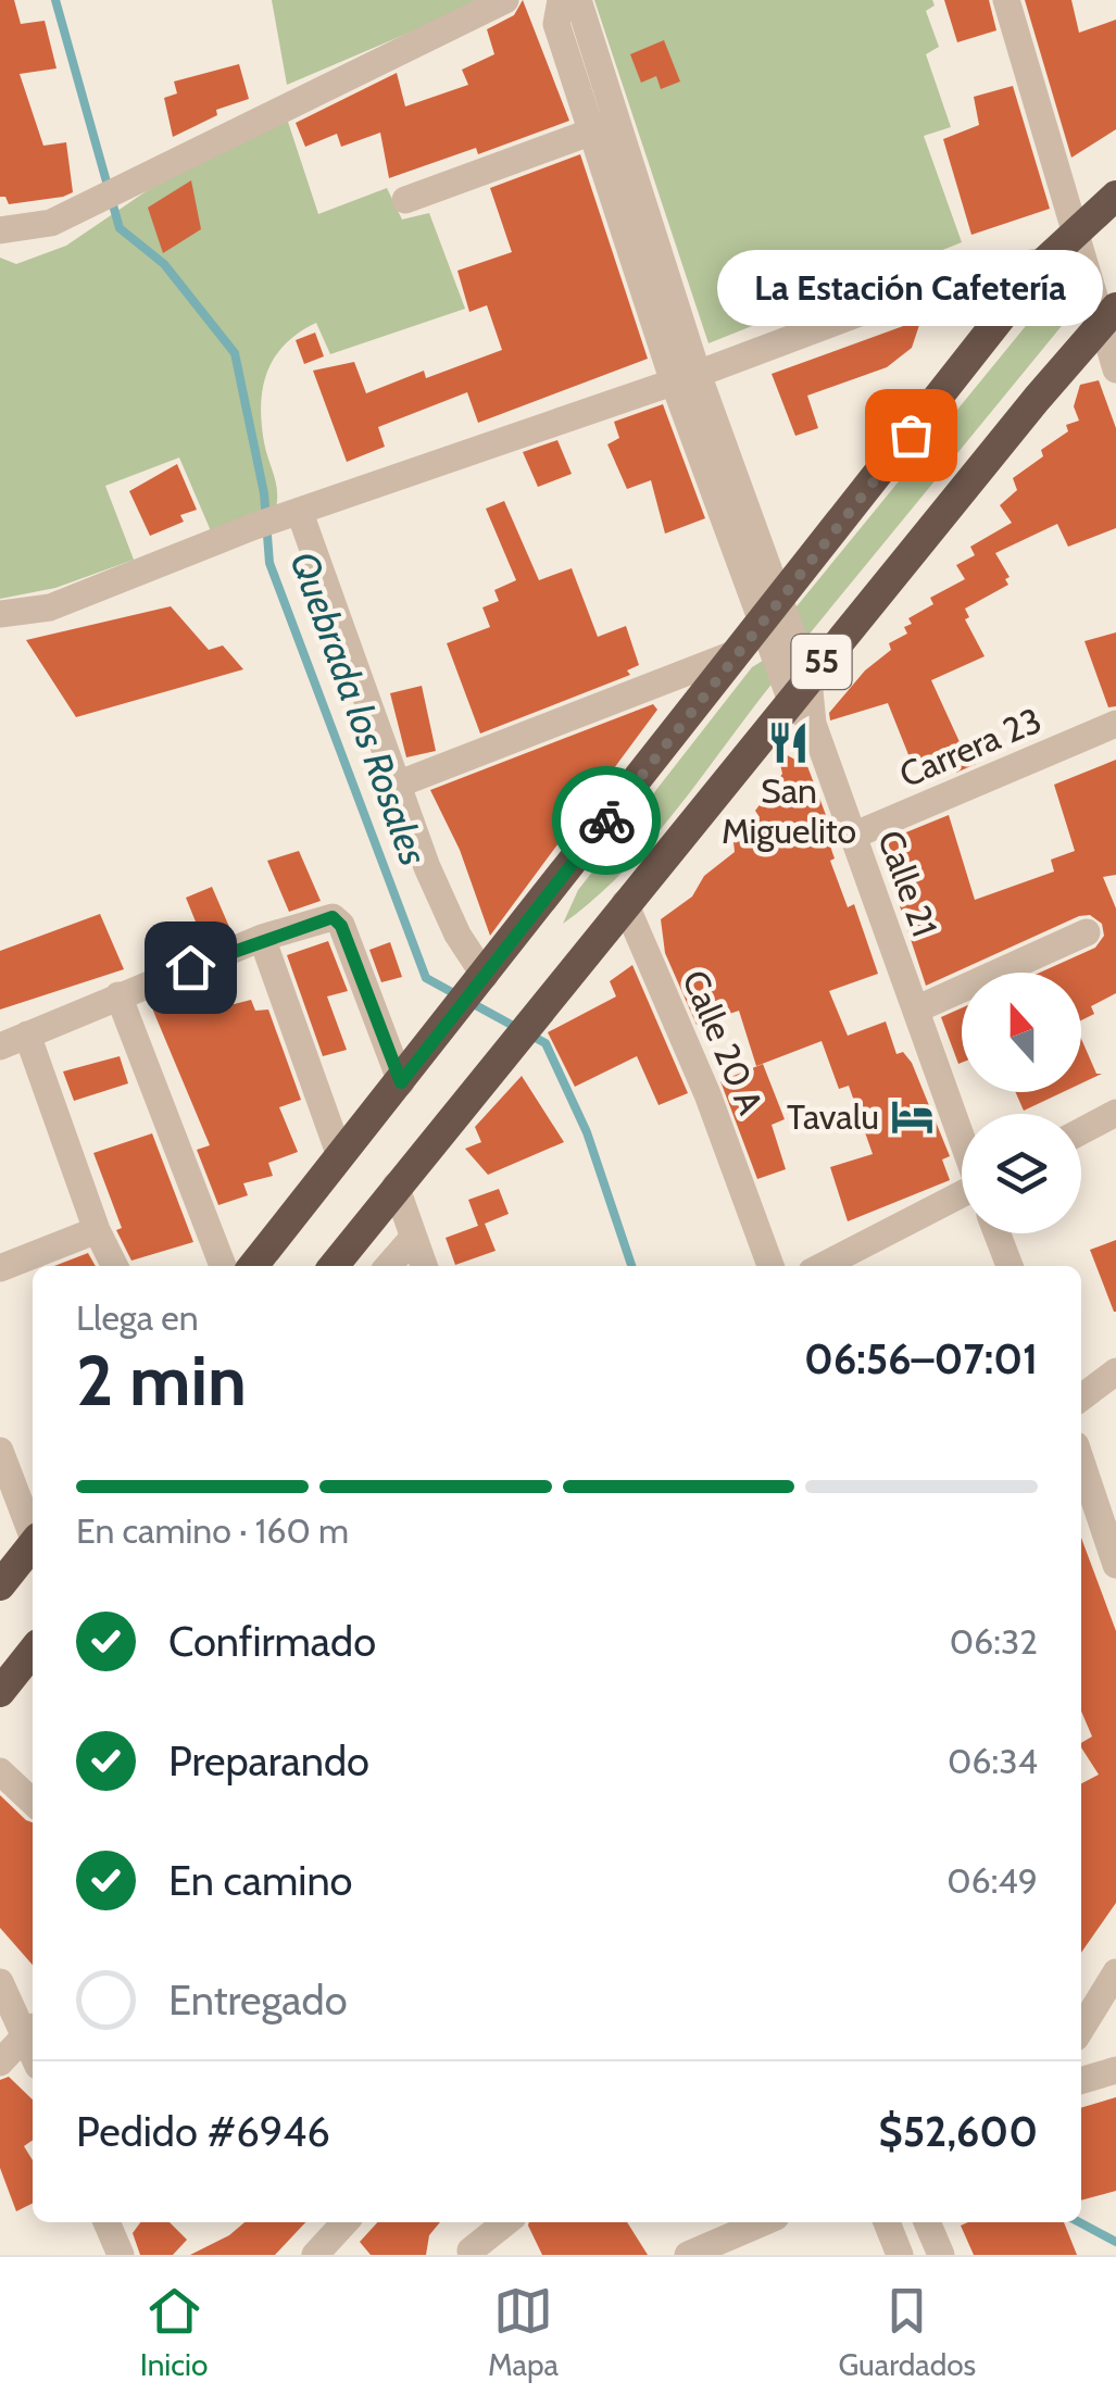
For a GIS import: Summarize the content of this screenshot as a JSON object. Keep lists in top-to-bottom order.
{
  "streets": {
    "highway": ["55"],
    "street": ["Carrera 23", "Calle 21", "Calle 20 A"]
  },
  "crossings": [
    ["55", "Calle 21"],
    ["55", "Calle 20 A"],
    ["Carrera 23", "Calle 21"]
  ],
  "water": ["Quebrada los Rosales"],
  "places": {
    "other": ["La Estación Cafetería"],
    "restaurant": ["San Miguelito"],
    "hotel": ["Tavalu"]
  },
  "north": "top",
  "page": {
    "bubble": "La Estación Cafetería",
    "heading": ["2 min", "Llega en", "06:56–07:01"],
    "panel": ["Pedido #6946", "$52,600"],
    "bar": "En camino · 160 m",
    "list": [
      ["Confirmado", "06:32"],
      ["Preparando", "06:34"],
      ["En camino", "06:49"],
      "Entregado"
    ],
    "tabs": ["Inicio", "Mapa", "Guardados"]
  }
}
